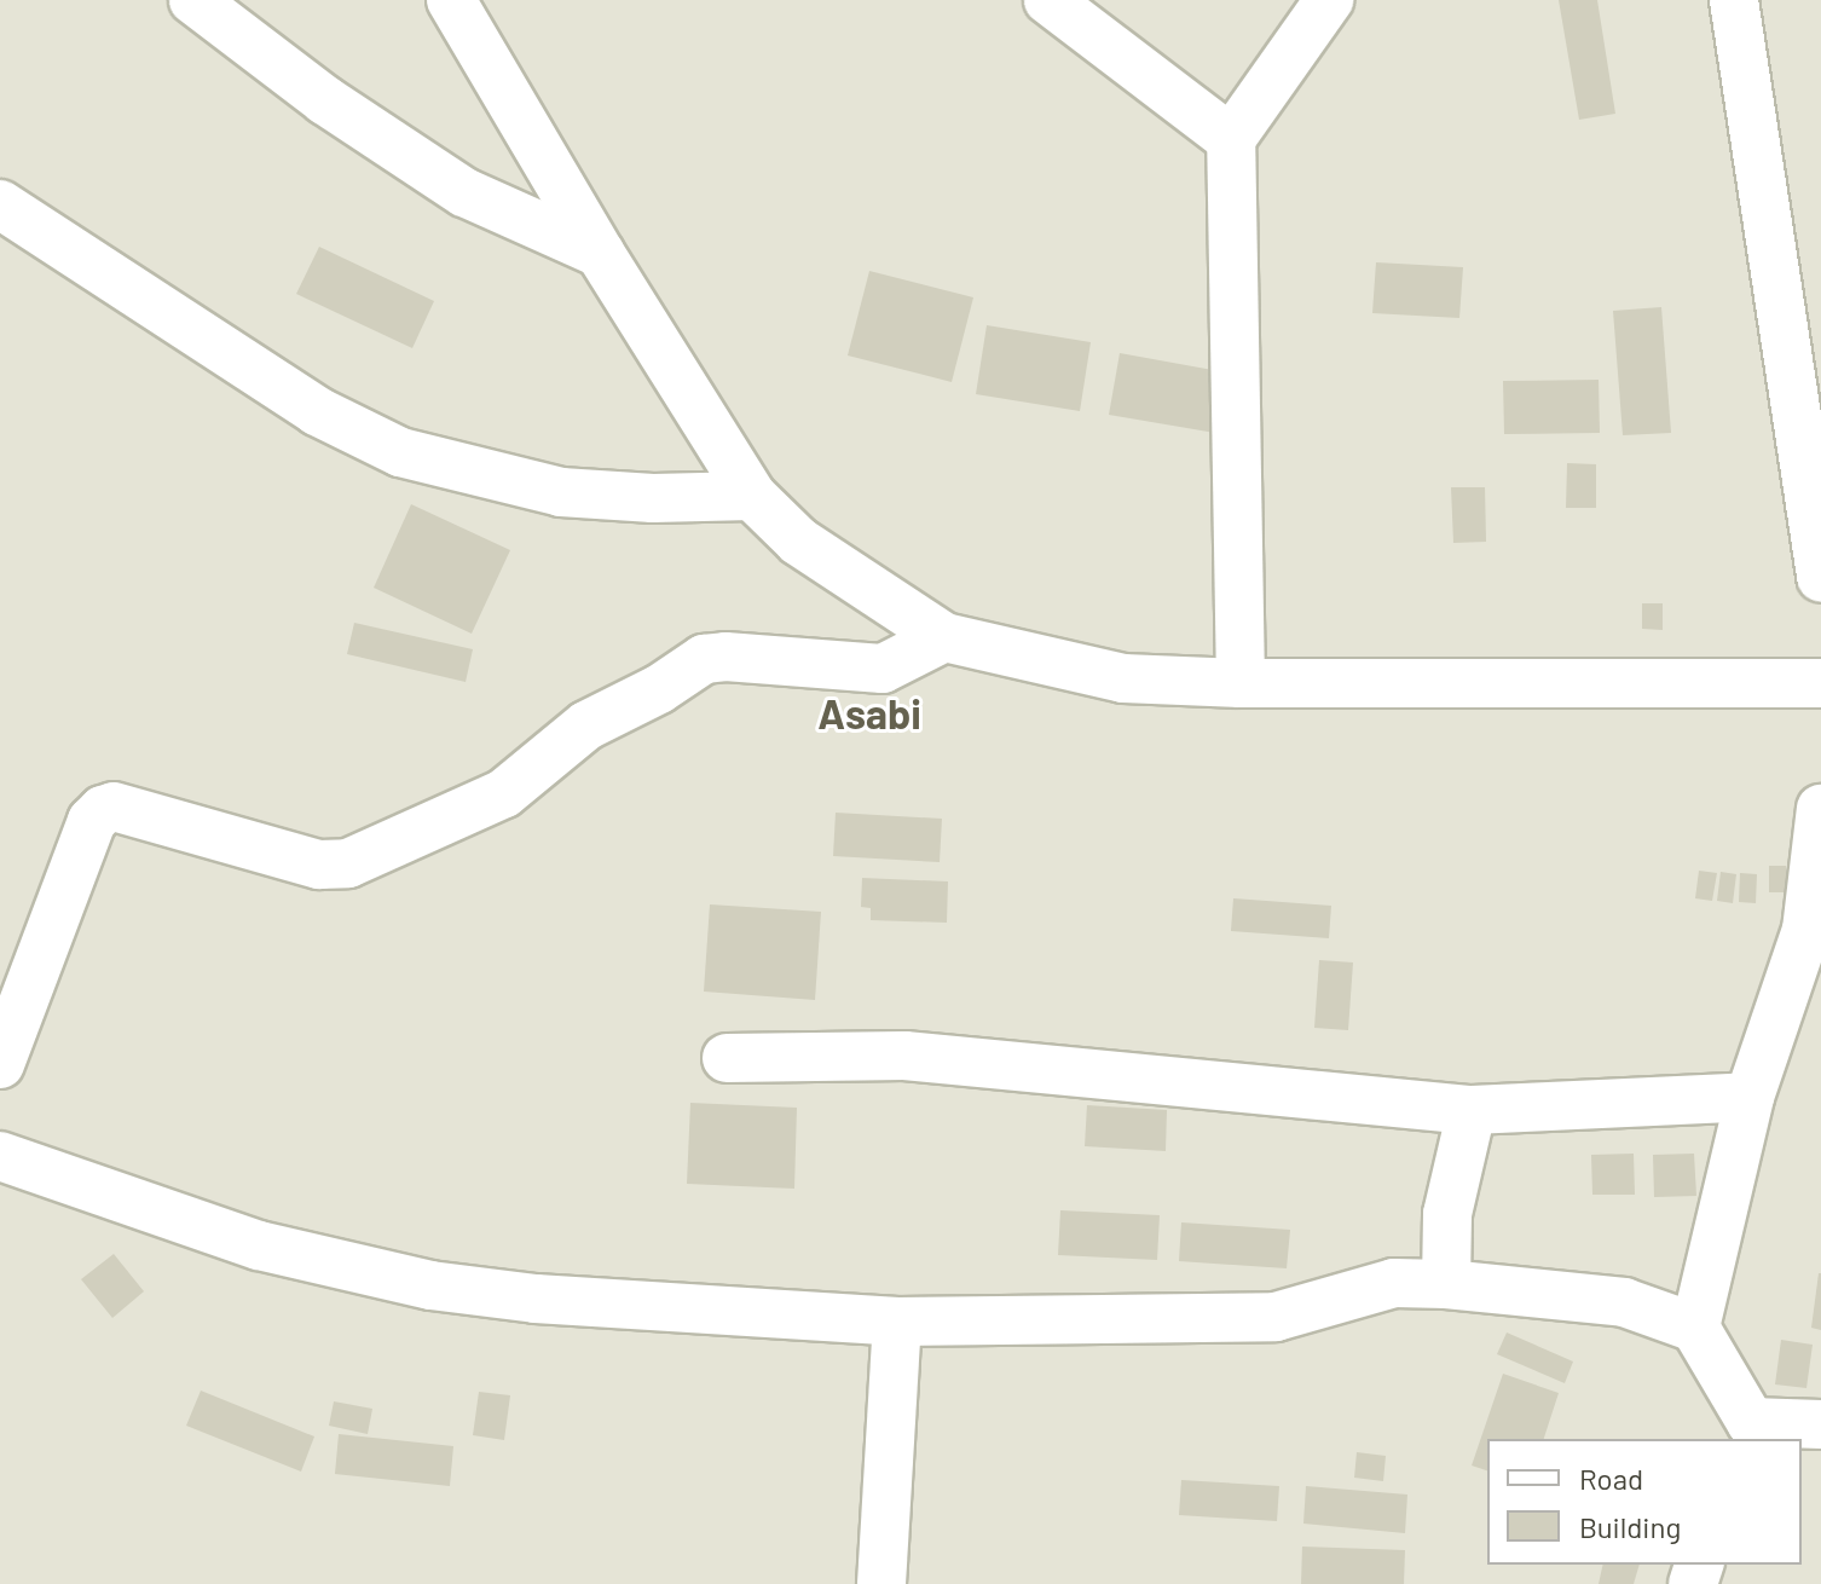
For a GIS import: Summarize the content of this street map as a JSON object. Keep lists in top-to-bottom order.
{
  "districts": ["Asabi"],
  "legend": ["Road", "Building"]
}
